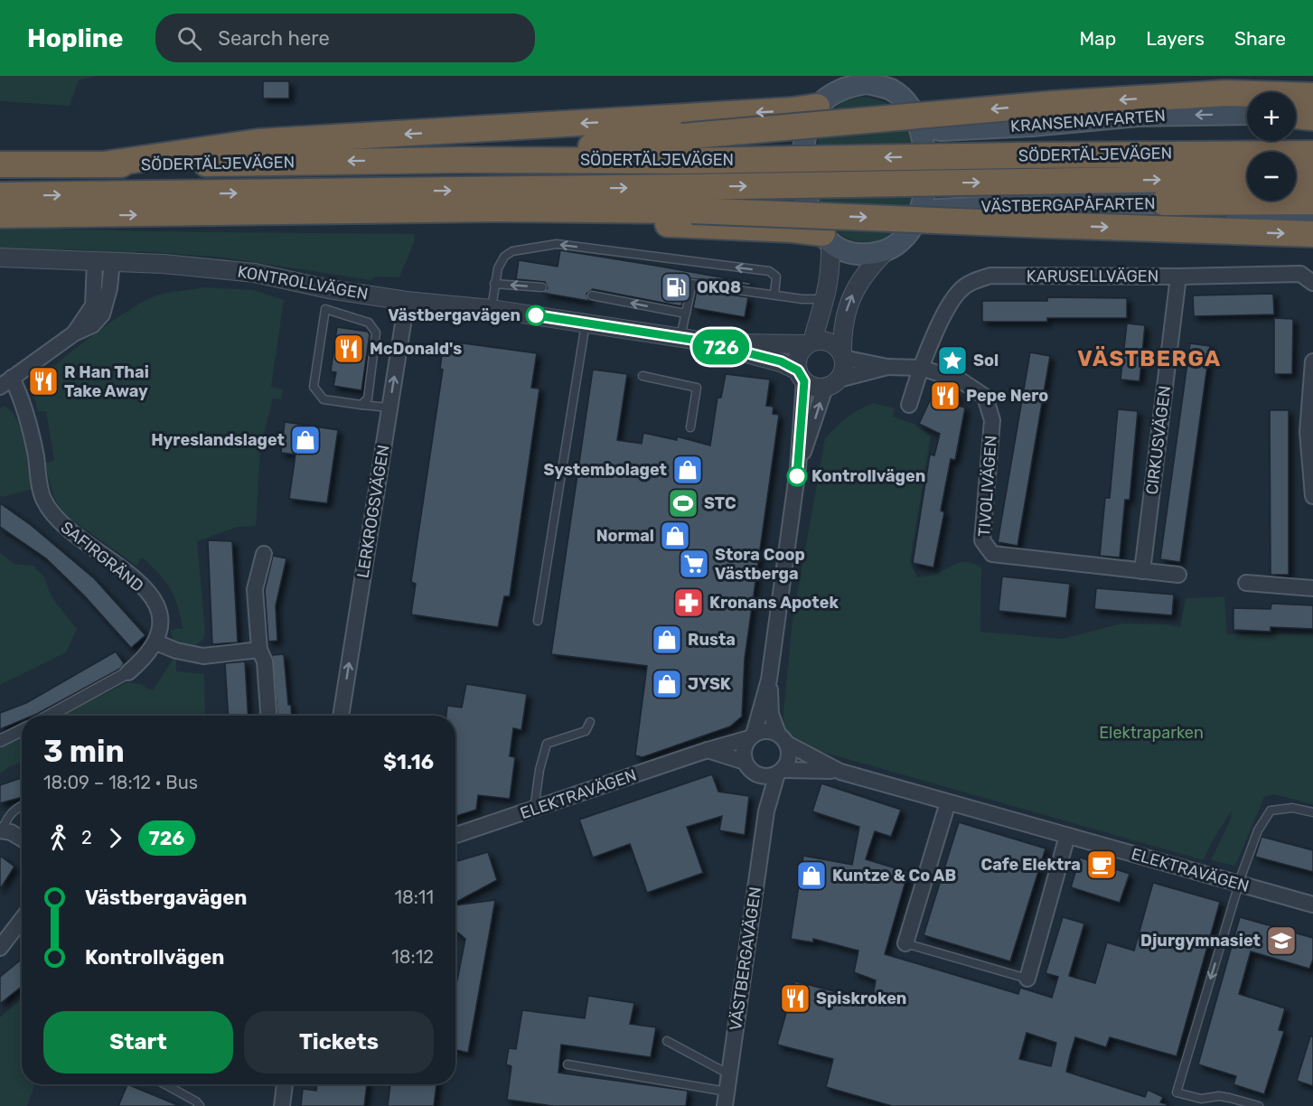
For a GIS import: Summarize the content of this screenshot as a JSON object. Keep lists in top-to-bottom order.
{
  "streets": {
    "highway": ["SÖDERTÄLJEVÄGEN"],
    "main road": ["KRANSENAVFARTEN", "VÄSTBERGAPÅFARTEN"],
    "street": [
      "KARUSELLVÄGEN",
      "KONTROLLVÄGEN",
      "CIRKUSVÄGEN",
      "TIVOLIVÄGEN",
      "LERKROGSVÄGEN",
      "SAFIRGRÄND",
      "ELEKTRAVÄGEN",
      "VÄSTBERGAVÄGEN"
    ]
  },
  "crossings": [
    ["KRANSENAVFARTEN", "VÄSTBERGAPÅFARTEN"],
    ["KARUSELLVÄGEN", "CIRKUSVÄGEN"],
    ["KARUSELLVÄGEN", "TIVOLIVÄGEN"],
    ["KONTROLLVÄGEN", "LERKROGSVÄGEN"],
    ["CIRKUSVÄGEN", "TIVOLIVÄGEN"],
    ["ELEKTRAVÄGEN", "VÄSTBERGAVÄGEN"]
  ],
  "one_way": ["KRANSENAVFARTEN"],
  "districts": ["VÄSTBERGA"],
  "parks": ["Elektraparken"],
  "places": {
    "fuel station": ["OKQ8"],
    "other": ["Västbergavägen", "Kontrollvägen"],
    "restaurant": [
      "McDonald's",
      "R Han Thai Take Away",
      "Pepe Nero",
      "Spiskroken"
    ],
    "place": ["Sol"],
    "shop": [
      "Hyreslandslaget",
      "Systembolaget",
      "Normal",
      "Rusta",
      "JYSK",
      "Kuntze & Co AB"
    ],
    "sports": ["STC"],
    "supermarket": ["Stora Coop Västberga"],
    "pharmacy": ["Kronans Apotek"],
    "cafe": ["Cafe Elektra"],
    "school or university": ["Djurgymnasiet"]
  },
  "lines": ["bus line 726"],
  "page": {
    "header": "Hopline",
    "search": "Search here",
    "nav": ["Map", "Layers", "Share"],
    "on_map": "726",
    "map_buttons": ["+", "−"],
    "heading": ["3 min", "18:09 – 18:12 · Bus", "$1.16"],
    "legs": ["2", "726"],
    "list": [
      {
        "name": "Västbergavägen",
        "value": "18:11"
      },
      {
        "name": "Kontrollvägen",
        "value": "18:12"
      }
    ],
    "buttons": ["Start", "Tickets"]
  }
}
